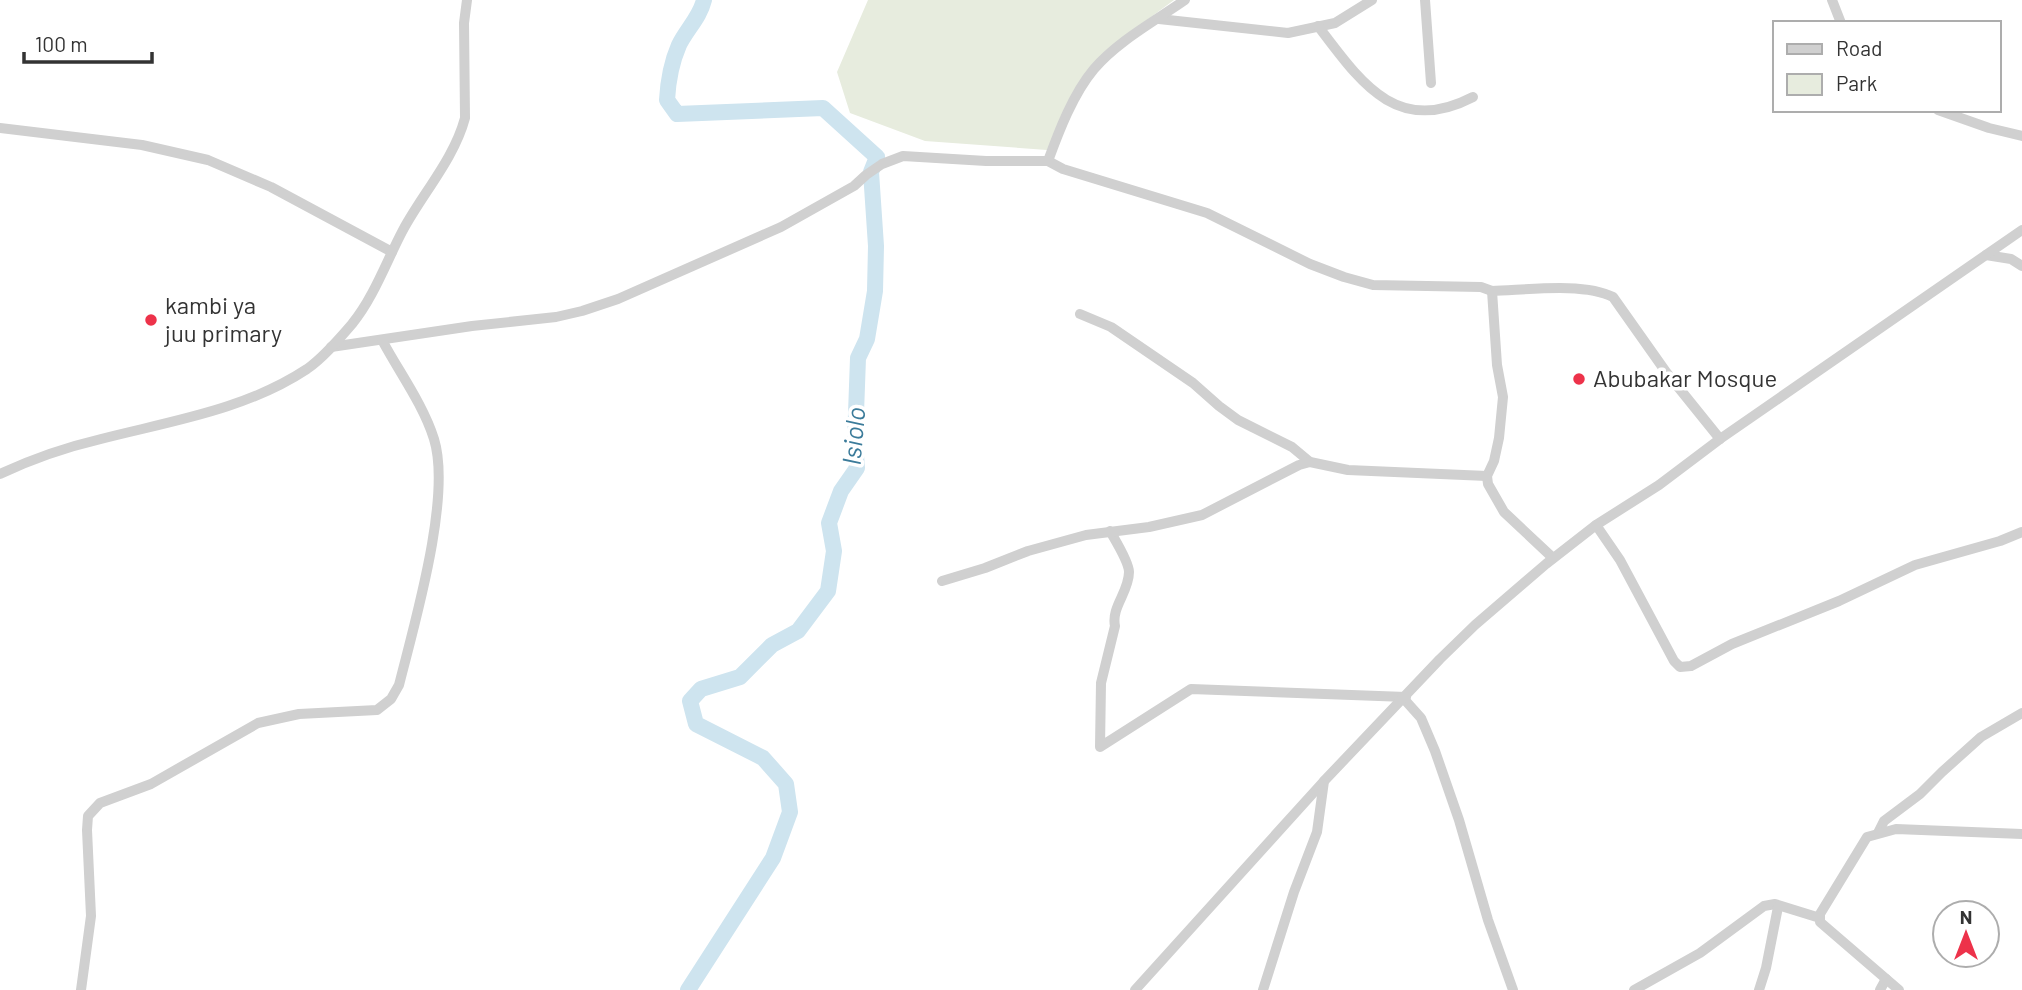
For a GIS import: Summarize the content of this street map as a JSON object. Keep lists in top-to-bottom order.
{
  "water": ["Isiolo"],
  "places": ["kambi ya juu primary", "Abubakar Mosque"],
  "legend": ["Road", "Park"],
  "scale_bar": "100 m",
  "north": "top"
}
